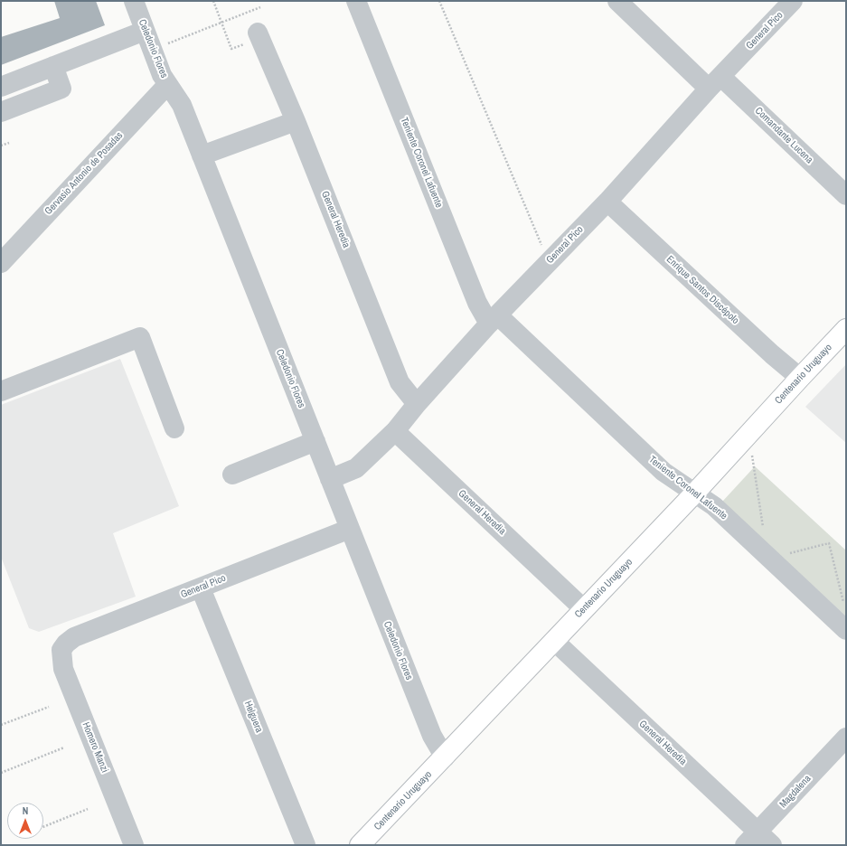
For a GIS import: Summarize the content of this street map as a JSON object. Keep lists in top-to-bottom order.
{
  "streets": {
    "main road": ["Centenario Uruguayo"],
    "street": [
      "General Pico",
      "Celedonio Flores",
      "Comandante Lucena",
      "Teniente Coronel Lafuente",
      "Gervasio Antonio de Posadas",
      "General Heredia",
      "Enrique Santos Discépolo",
      "Helguera",
      "Homero Manzi",
      "Magdalena"
    ]
  },
  "crossings": [
    ["General Pico", "Celedonio Flores"],
    ["General Pico", "Comandante Lucena"],
    ["General Pico", "Teniente Coronel Lafuente"],
    ["General Pico", "General Heredia"],
    ["General Pico", "Enrique Santos Discépolo"],
    ["General Pico", "Helguera"],
    ["General Pico", "Homero Manzi"],
    ["Celedonio Flores", "Gervasio Antonio de Posadas"],
    ["Celedonio Flores", "Centenario Uruguayo"],
    ["Teniente Coronel Lafuente", "Centenario Uruguayo"],
    ["General Heredia", "Centenario Uruguayo"],
    ["General Heredia", "Magdalena"],
    ["Enrique Santos Discépolo", "Centenario Uruguayo"]
  ],
  "north": "top"
}
